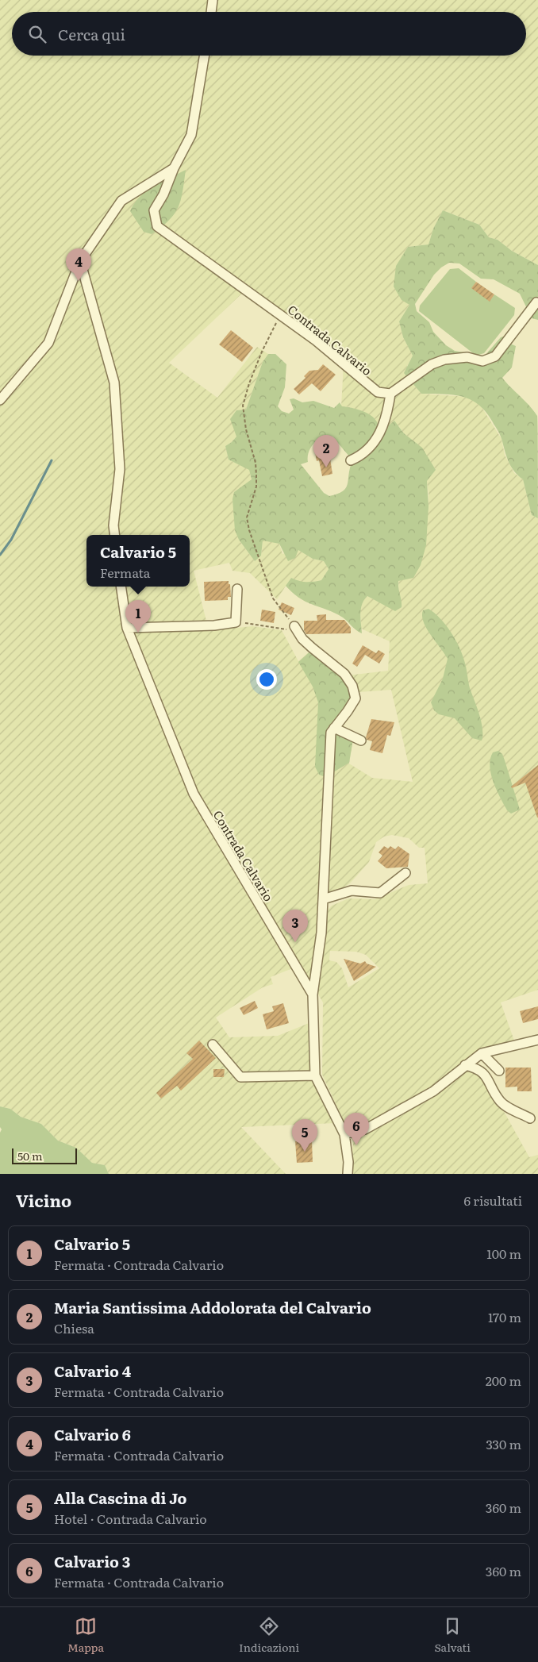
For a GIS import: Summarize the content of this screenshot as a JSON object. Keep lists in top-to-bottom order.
{
  "streets": {
    "street": ["Contrada Calvario"]
  },
  "scale_bar": "50 m",
  "page": {
    "search": "Cerca qui",
    "pins": [
      "4",
      "2",
      "1",
      "3",
      "6",
      "5"
    ],
    "popup": ["Calvario 5", "Fermata"],
    "scale": "50 m",
    "heading": ["Vicino", "6 risultati"],
    "list": [
      {
        "mark": "1",
        "name": "Calvario 5",
        "note": "Fermata · Contrada Calvario",
        "value": "100 m"
      },
      {
        "mark": "2",
        "name": "Maria Santissima Addolorata del Calvario",
        "note": "Chiesa",
        "value": "170 m"
      },
      {
        "mark": "3",
        "name": "Calvario 4",
        "note": "Fermata · Contrada Calvario",
        "value": "200 m"
      },
      {
        "mark": "4",
        "name": "Calvario 6",
        "note": "Fermata · Contrada Calvario",
        "value": "330 m"
      },
      {
        "mark": "5",
        "name": "Alla Cascina di Jo",
        "note": "Hotel · Contrada Calvario",
        "value": "360 m"
      },
      {
        "mark": "6",
        "name": "Calvario 3",
        "note": "Fermata · Contrada Calvario",
        "value": "360 m"
      }
    ],
    "nav": ["Mappa", "Indicazioni", "Salvati"]
  }
}
